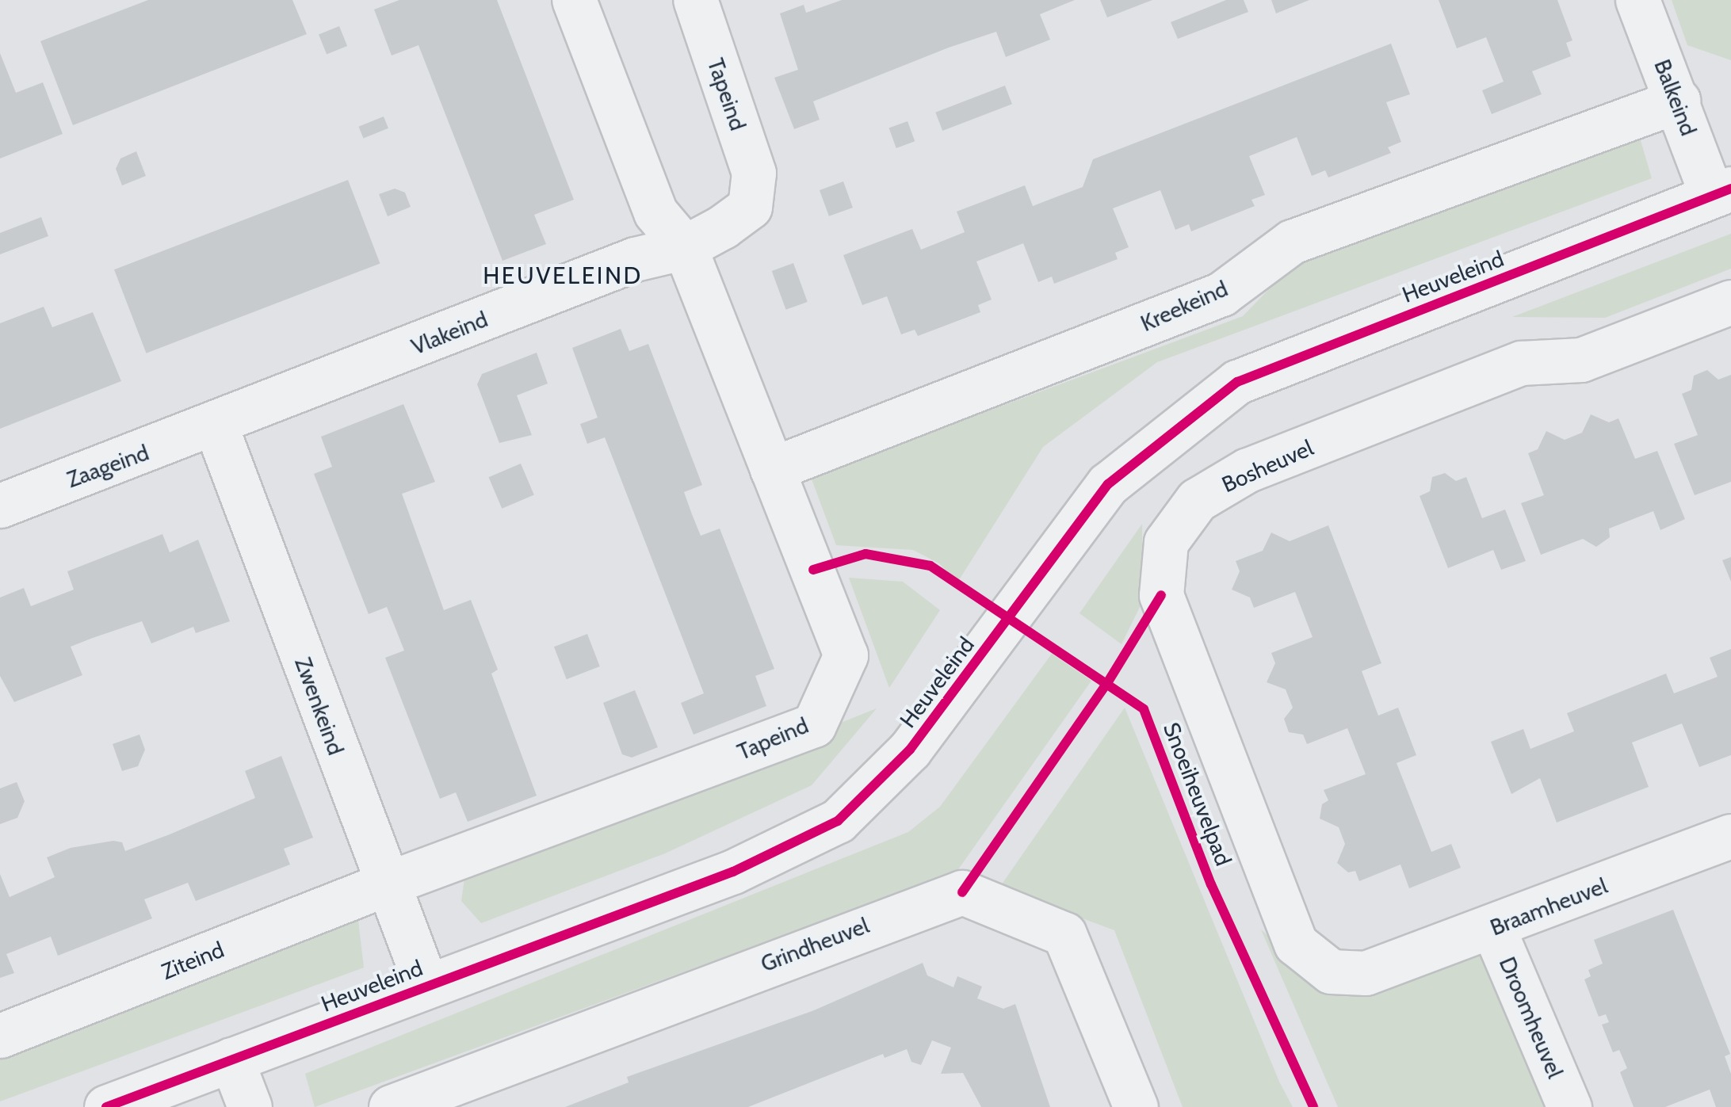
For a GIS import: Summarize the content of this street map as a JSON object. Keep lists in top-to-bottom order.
{
  "streets": {
    "street": [
      "Tapeind",
      "Balkeind",
      "Heuveleind",
      "Kreekeind",
      "Vlakeind",
      "Zaageind",
      "Bosheuvel",
      "Zwenkeind",
      "Braamheuvel",
      "Grindheuvel",
      "Ziteind",
      "Droomheuvel"
    ],
    "cycle path": ["Snoeiheuvelpad"]
  },
  "crossings": [
    ["Tapeind", "Kreekeind"],
    ["Tapeind", "Vlakeind"],
    ["Tapeind", "Zwenkeind"],
    ["Tapeind", "Ziteind"],
    ["Balkeind", "Heuveleind"],
    ["Balkeind", "Kreekeind"],
    ["Heuveleind", "Zwenkeind"],
    ["Vlakeind", "Zaageind"],
    ["Vlakeind", "Zwenkeind"],
    ["Zaageind", "Zwenkeind"],
    ["Bosheuvel", "Braamheuvel"],
    ["Zwenkeind", "Ziteind"],
    ["Braamheuvel", "Droomheuvel"]
  ],
  "districts": ["HEUVELEIND"]
}
